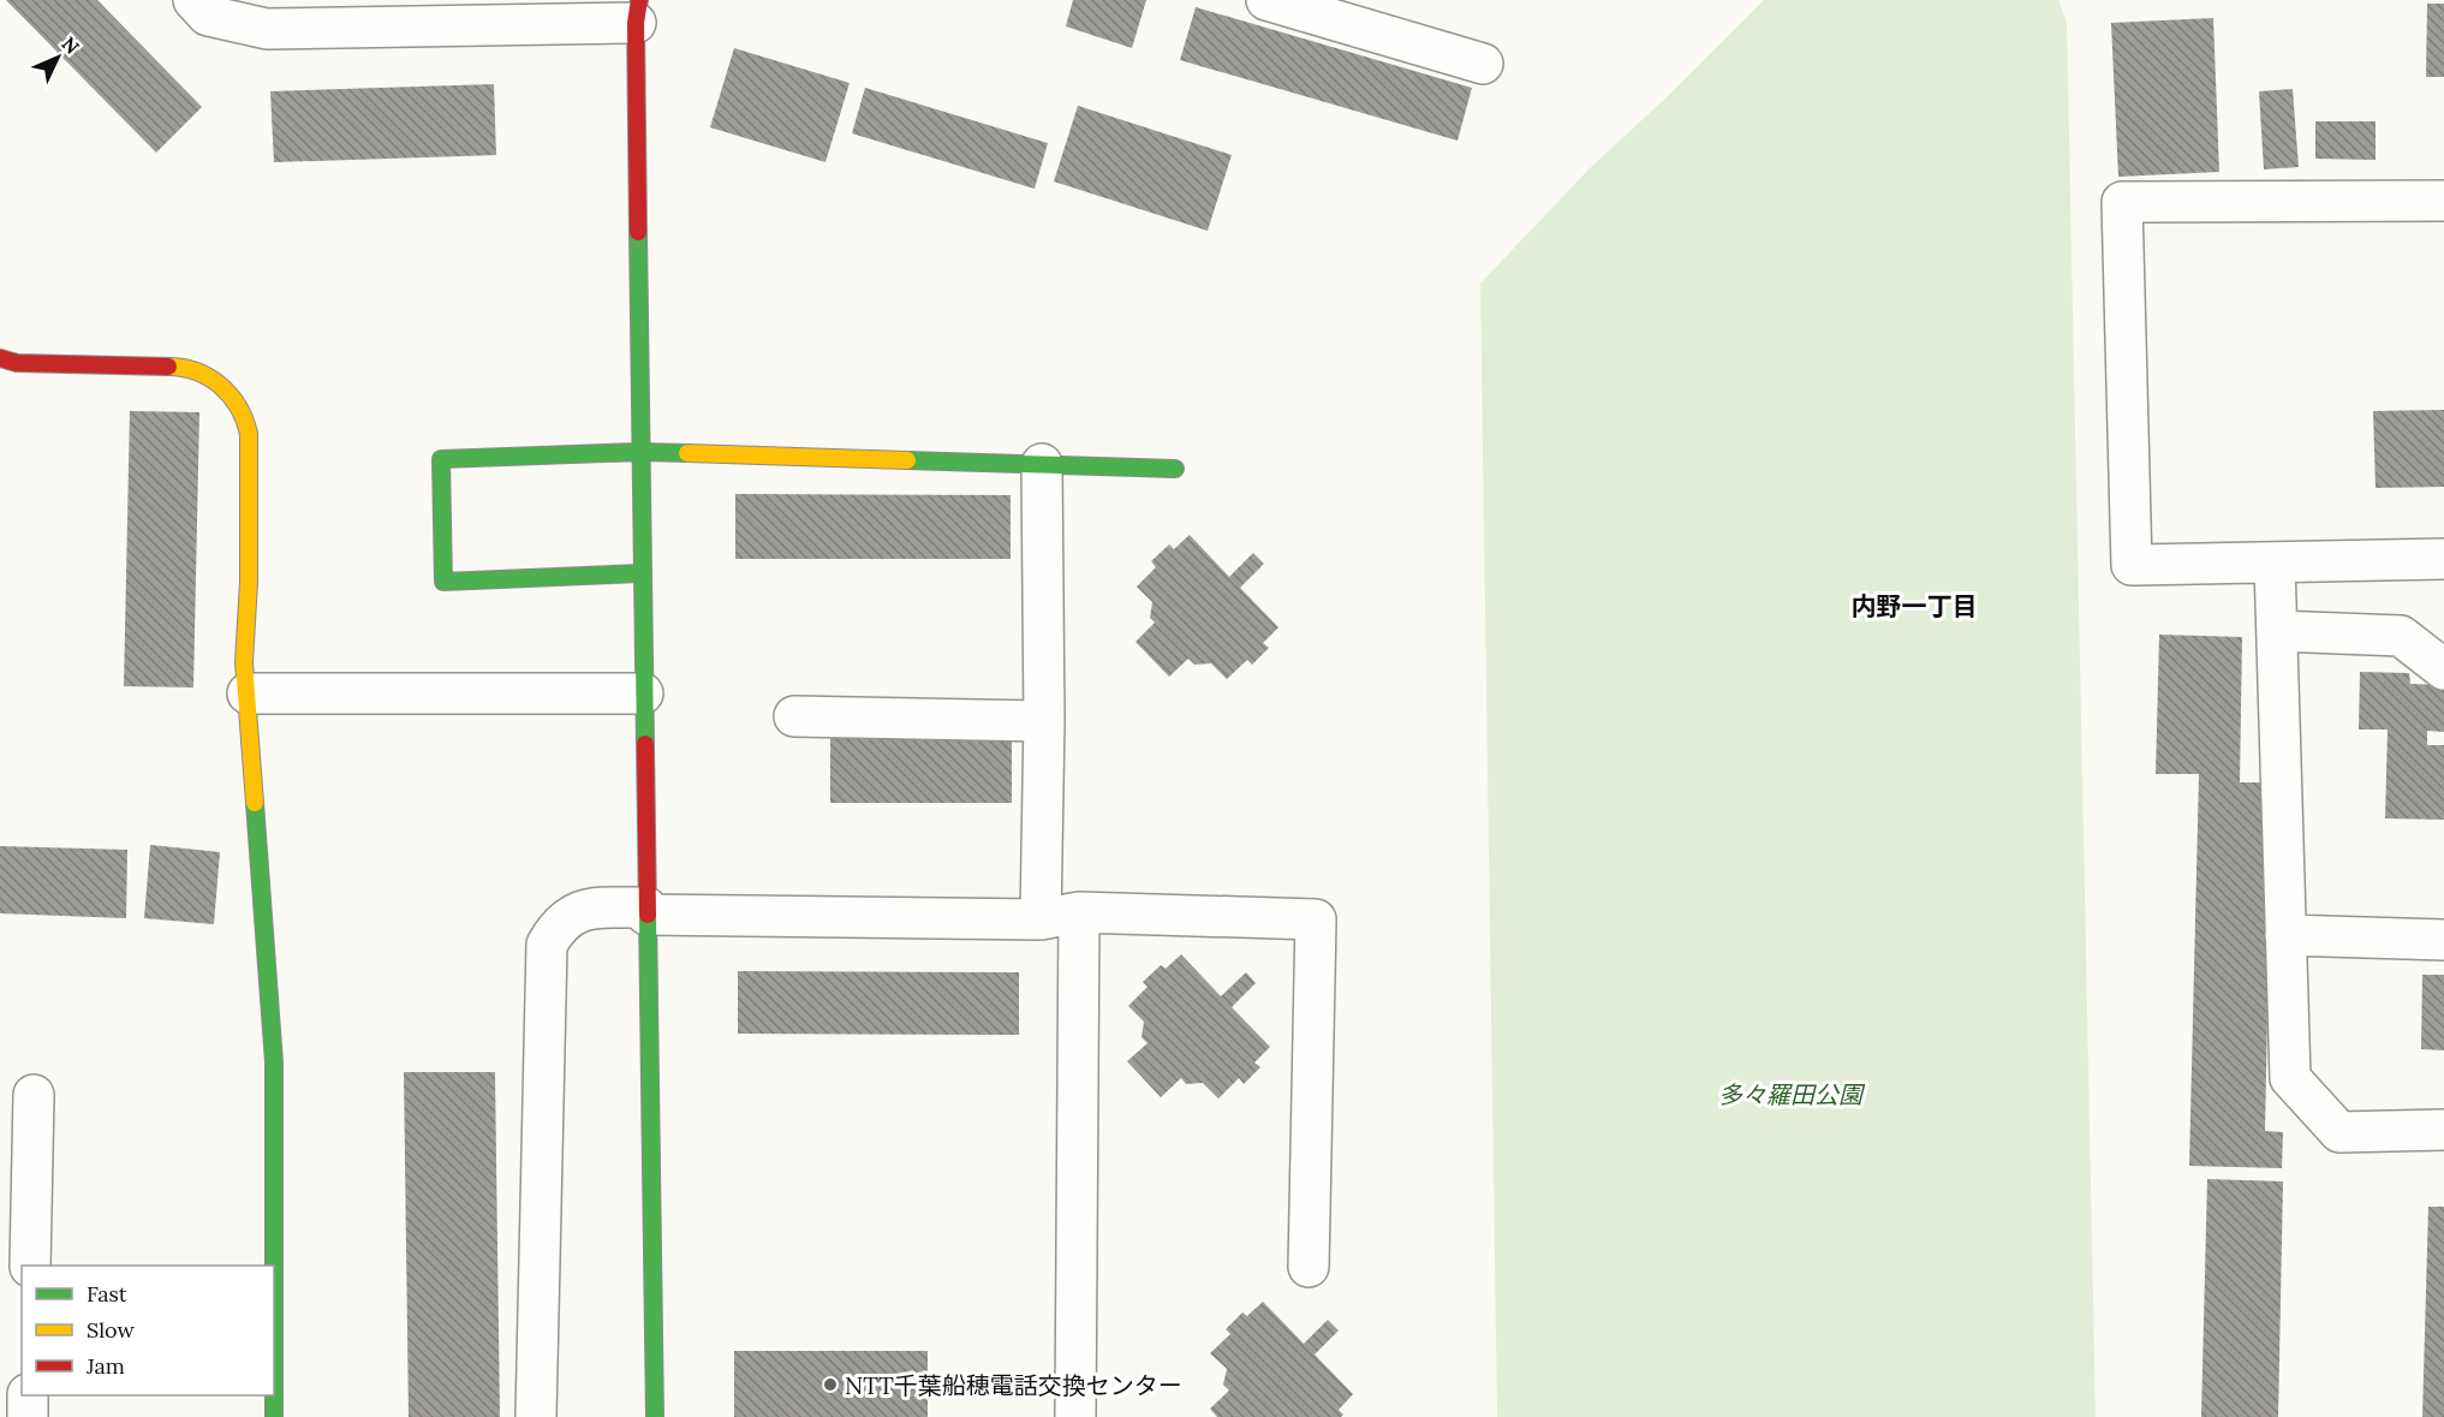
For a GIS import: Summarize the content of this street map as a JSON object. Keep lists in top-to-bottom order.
{
  "districts": ["内野一丁目"],
  "parks": ["多々羅田公園"],
  "places": ["NTT千葉船穂電話交換センター"],
  "legend": ["Fast", "Slow", "Jam"],
  "north": "top right"
}
